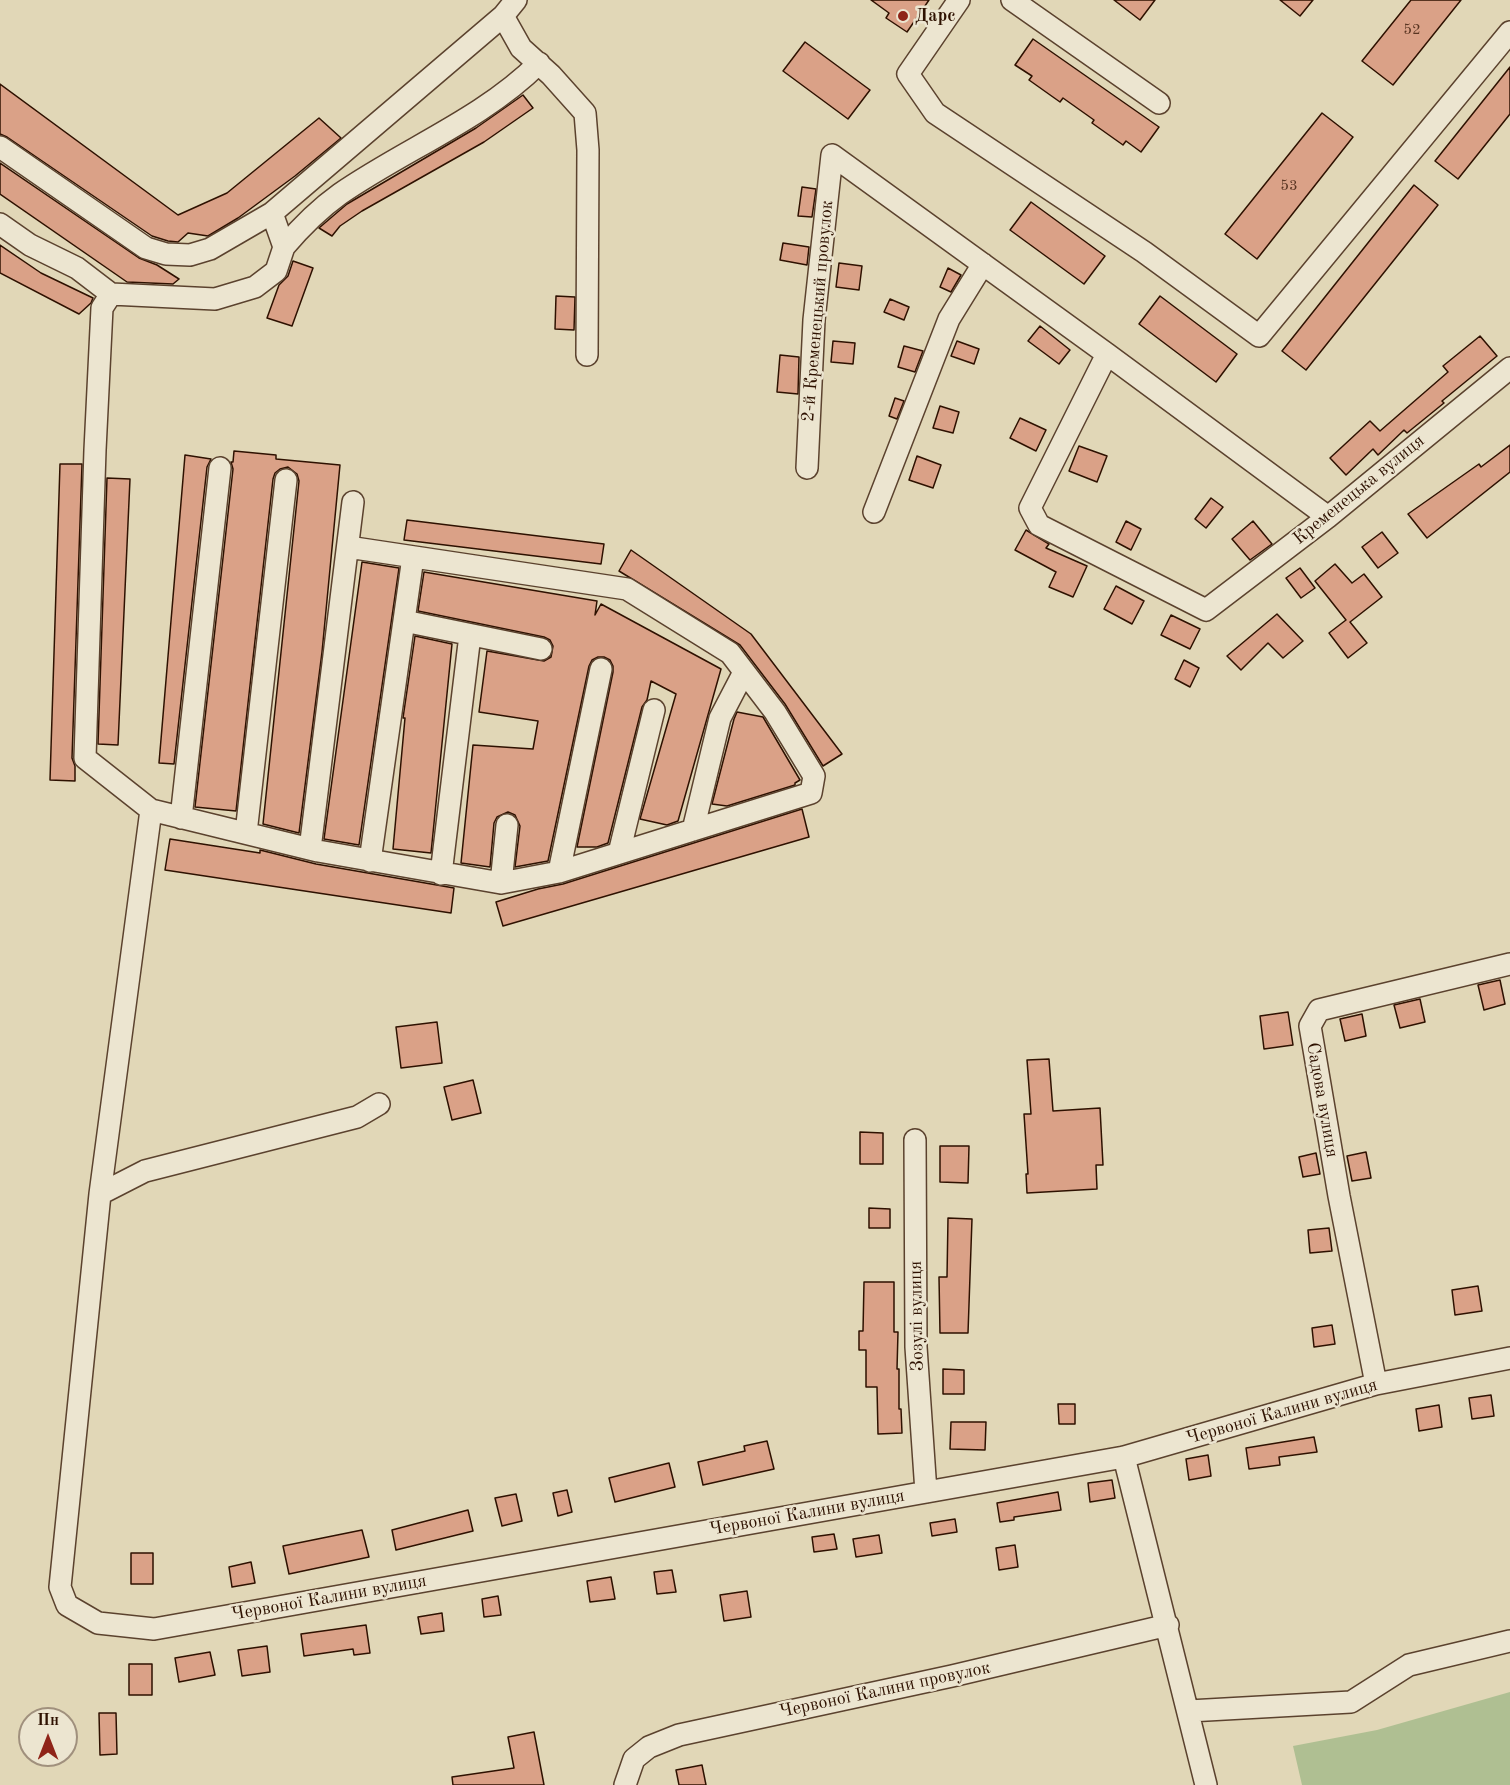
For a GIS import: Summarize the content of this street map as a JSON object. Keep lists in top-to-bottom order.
{
  "streets": {
    "street": [
      "2-й Кременецький провулок",
      "Кременецька вулиця",
      "Садова вулиця",
      "Зозулі вулиця",
      "Червоної Калини вулиця",
      "Червоної Калини провулок"
    ]
  },
  "crossings": [
    ["Садова вулиця", "Червоної Калини вулиця"],
    ["Зозулі вулиця", "Червоної Калини вулиця"]
  ],
  "places": ["Дарс"],
  "house_numbers": ["52", "53"],
  "north": "top"
}
